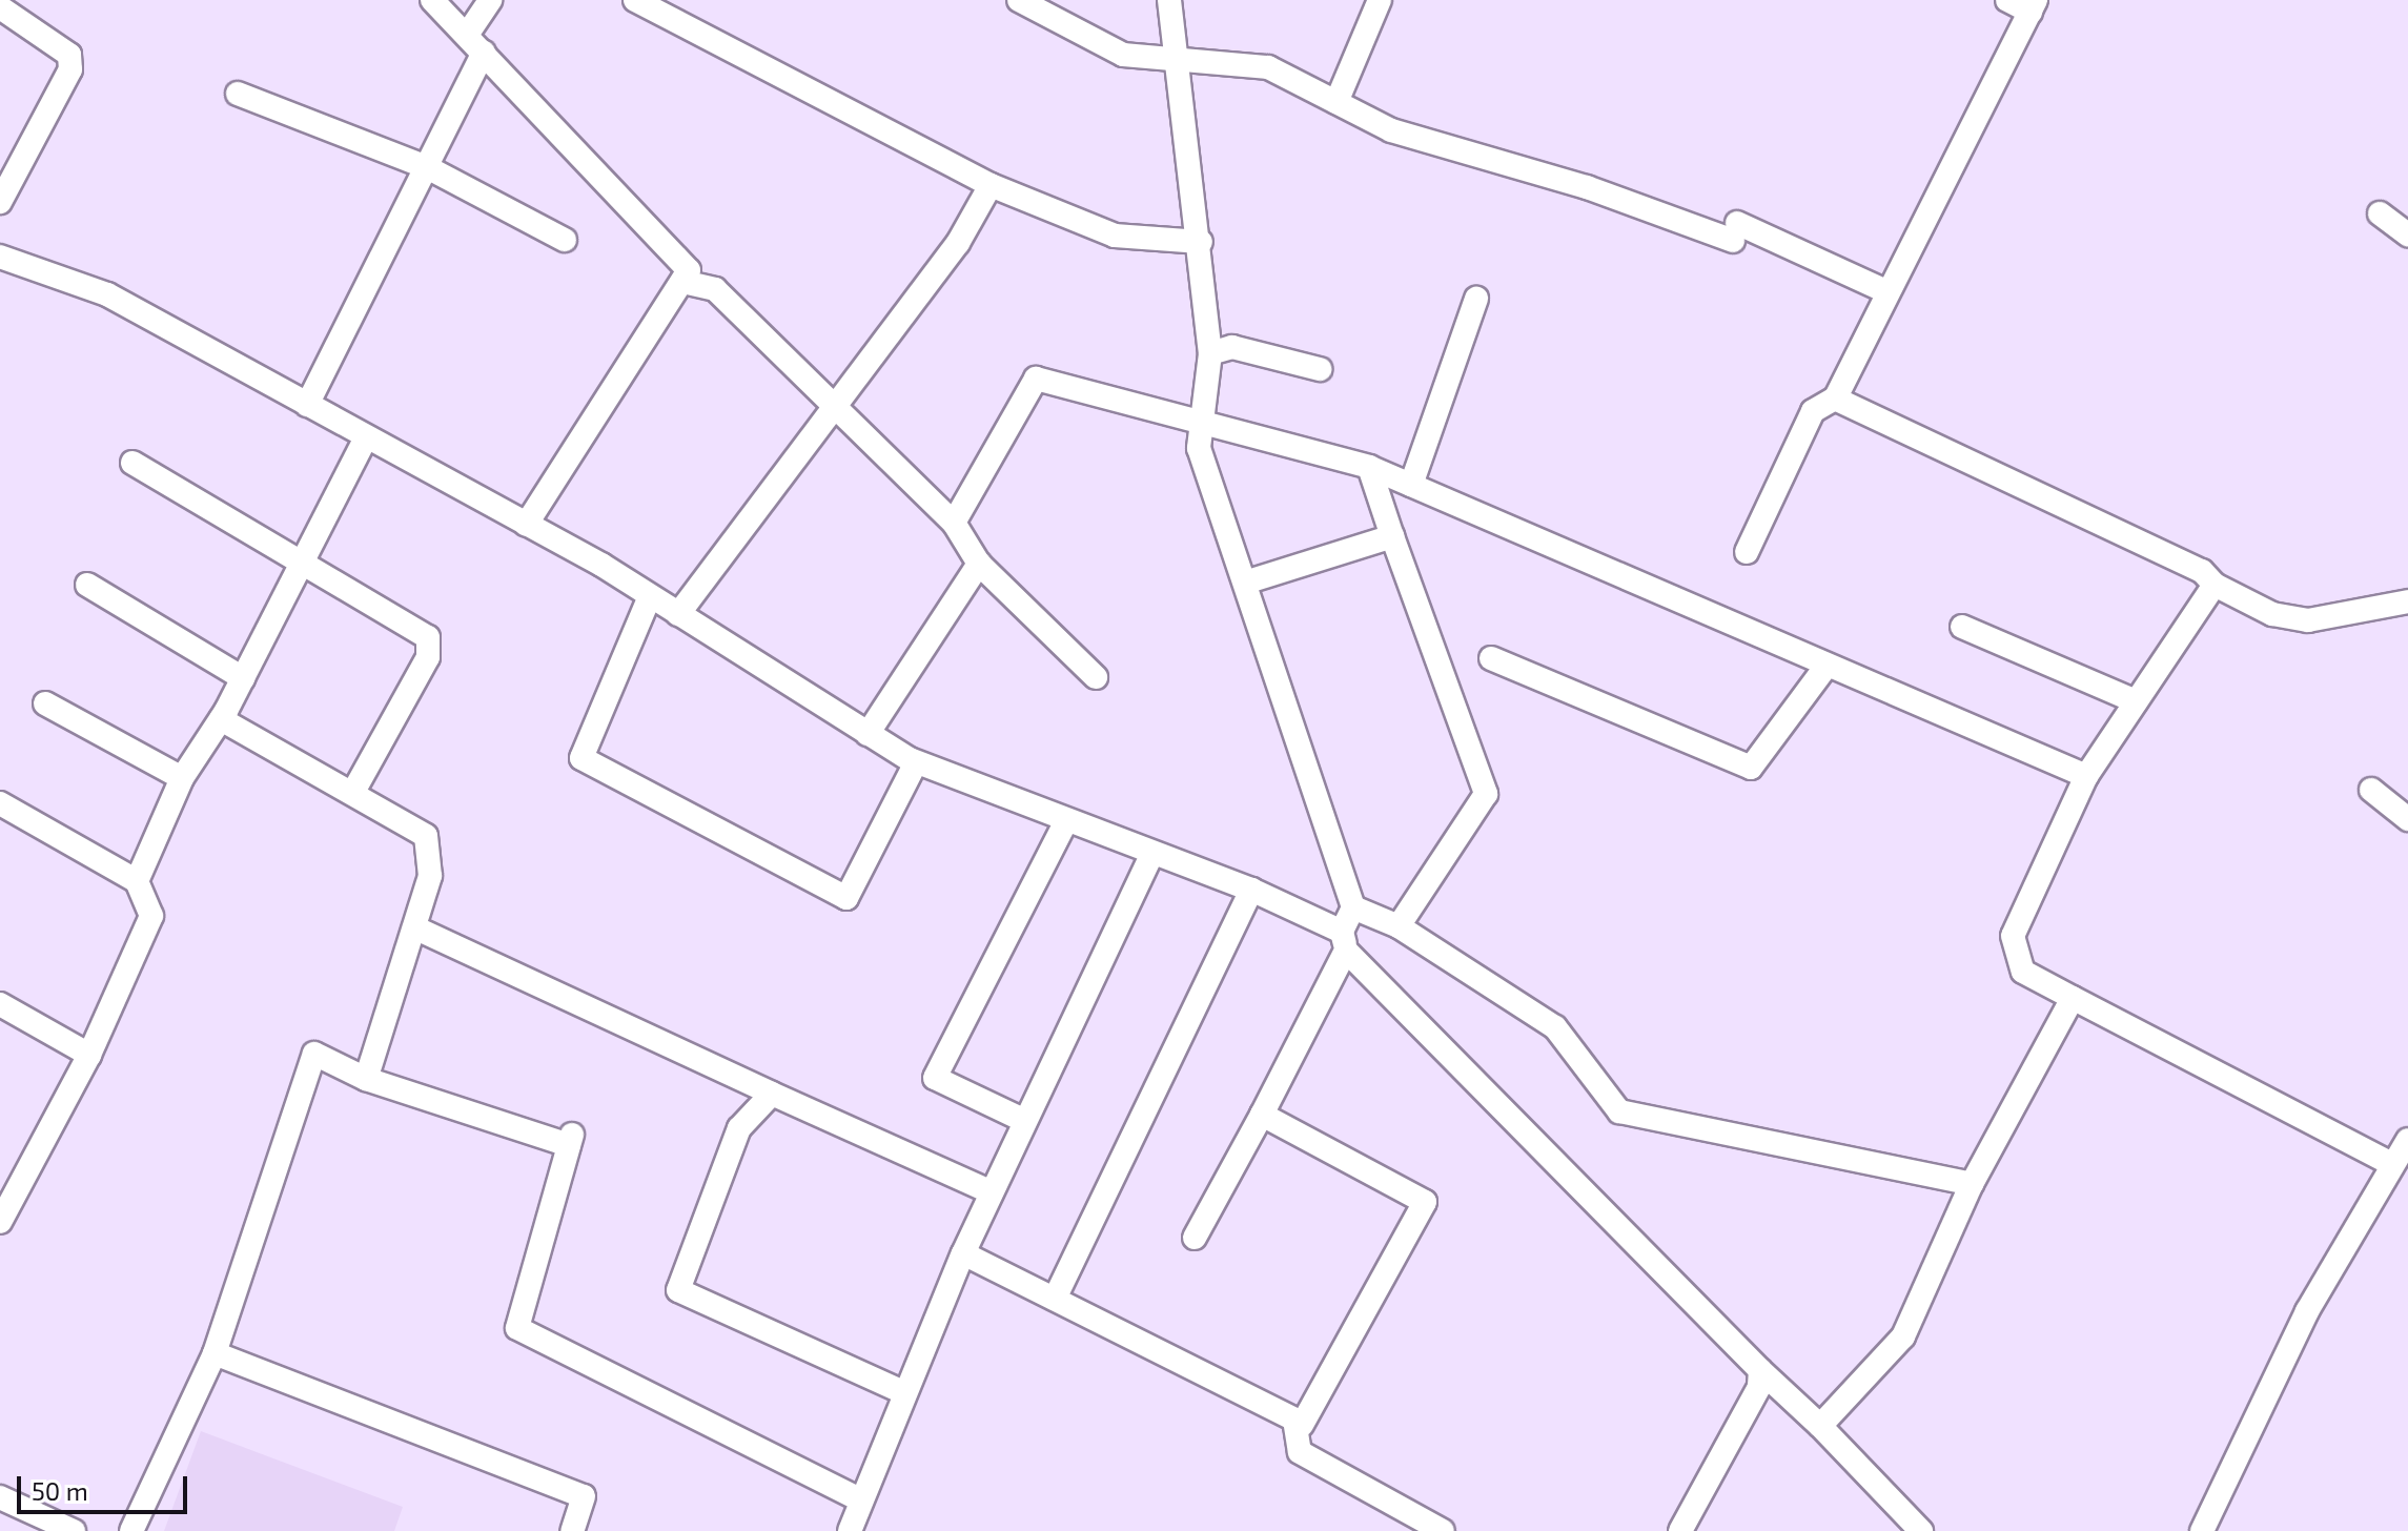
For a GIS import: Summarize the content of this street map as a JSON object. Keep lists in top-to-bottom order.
{
  "scale_bar": "50 m"
}
